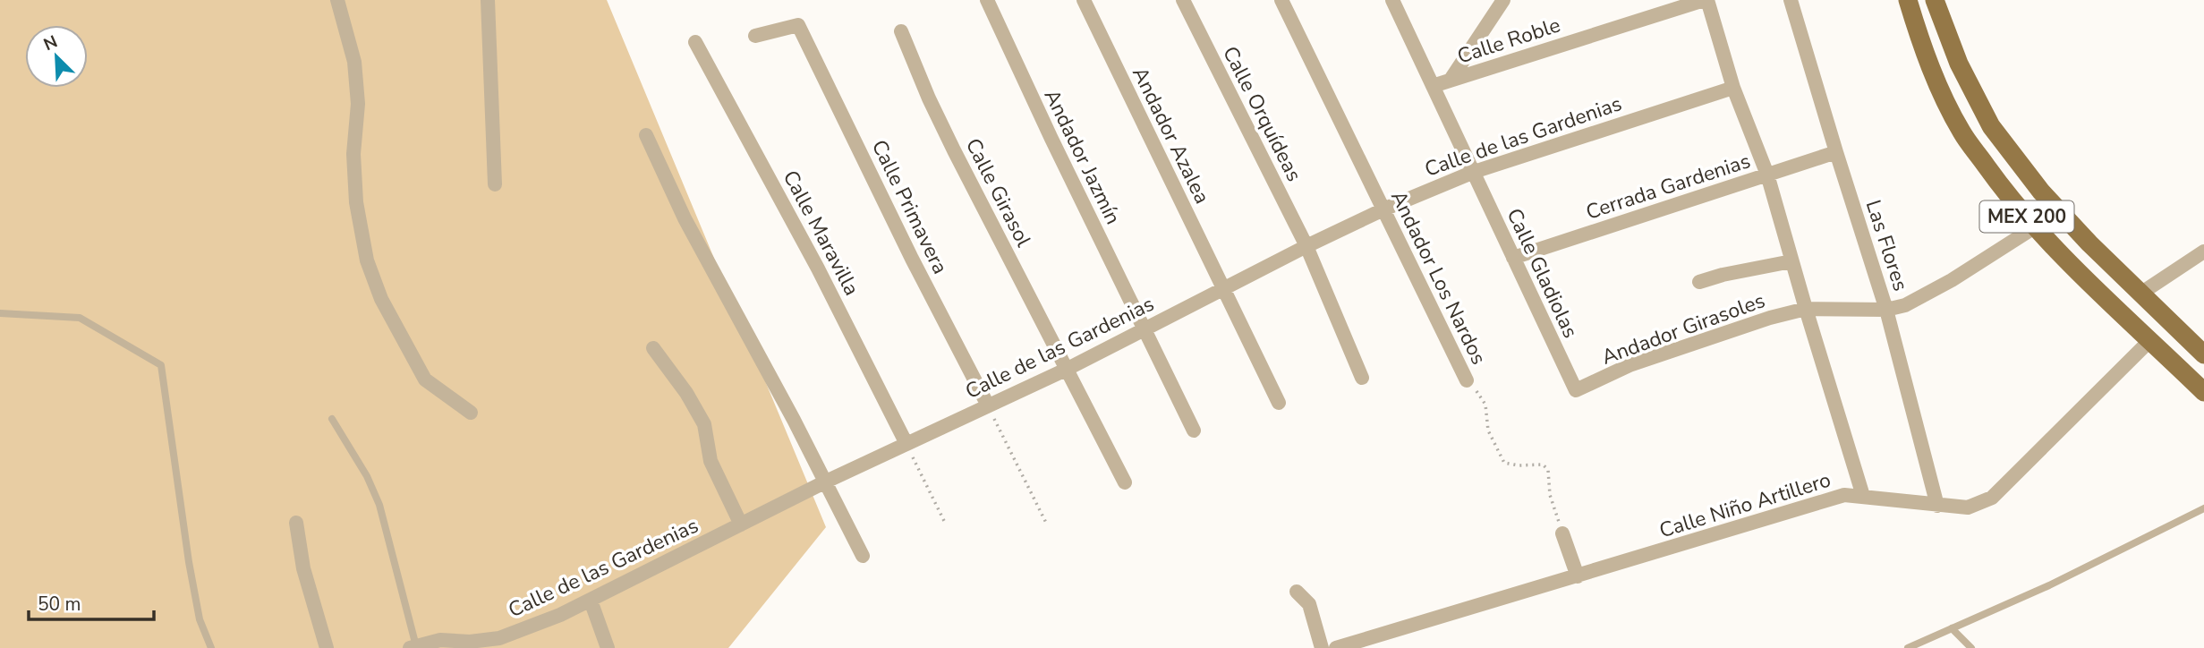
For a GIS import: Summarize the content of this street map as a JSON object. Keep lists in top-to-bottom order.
{
  "streets": {
    "main road": ["MEX 200"],
    "street": [
      "Calle Roble",
      "Calle Orquídeas",
      "Andador Azalea",
      "Calle de las Gardenias",
      "Andador Jazmín",
      "Cerrada Gardenias",
      "Calle Girasol",
      "Calle Primavera",
      "Calle Maravilla",
      "Las Flores",
      "Calle Gladiolas",
      "Andador Los Nardos",
      "Andador Girasoles",
      "Calle Niño Artillero"
    ]
  },
  "crossings": [
    ["Calle Roble", "Calle Gladiolas"],
    ["Calle Orquídeas", "Calle de las Gardenias"],
    ["Andador Azalea", "Calle de las Gardenias"],
    ["Calle de las Gardenias", "Andador Jazmín"],
    ["Calle de las Gardenias", "Calle Girasol"],
    ["Calle de las Gardenias", "Calle Primavera"],
    ["Calle de las Gardenias", "Calle Maravilla"],
    ["Calle de las Gardenias", "Calle Gladiolas"],
    ["Calle de las Gardenias", "Andador Los Nardos"],
    ["Cerrada Gardenias", "Las Flores"],
    ["Cerrada Gardenias", "Calle Gladiolas"],
    ["MEX 200", "Calle Niño Artillero"],
    ["Las Flores", "Calle Niño Artillero"],
    ["Calle Gladiolas", "Andador Girasoles"]
  ],
  "scale_bar": "50 m",
  "north": "top left"
}
